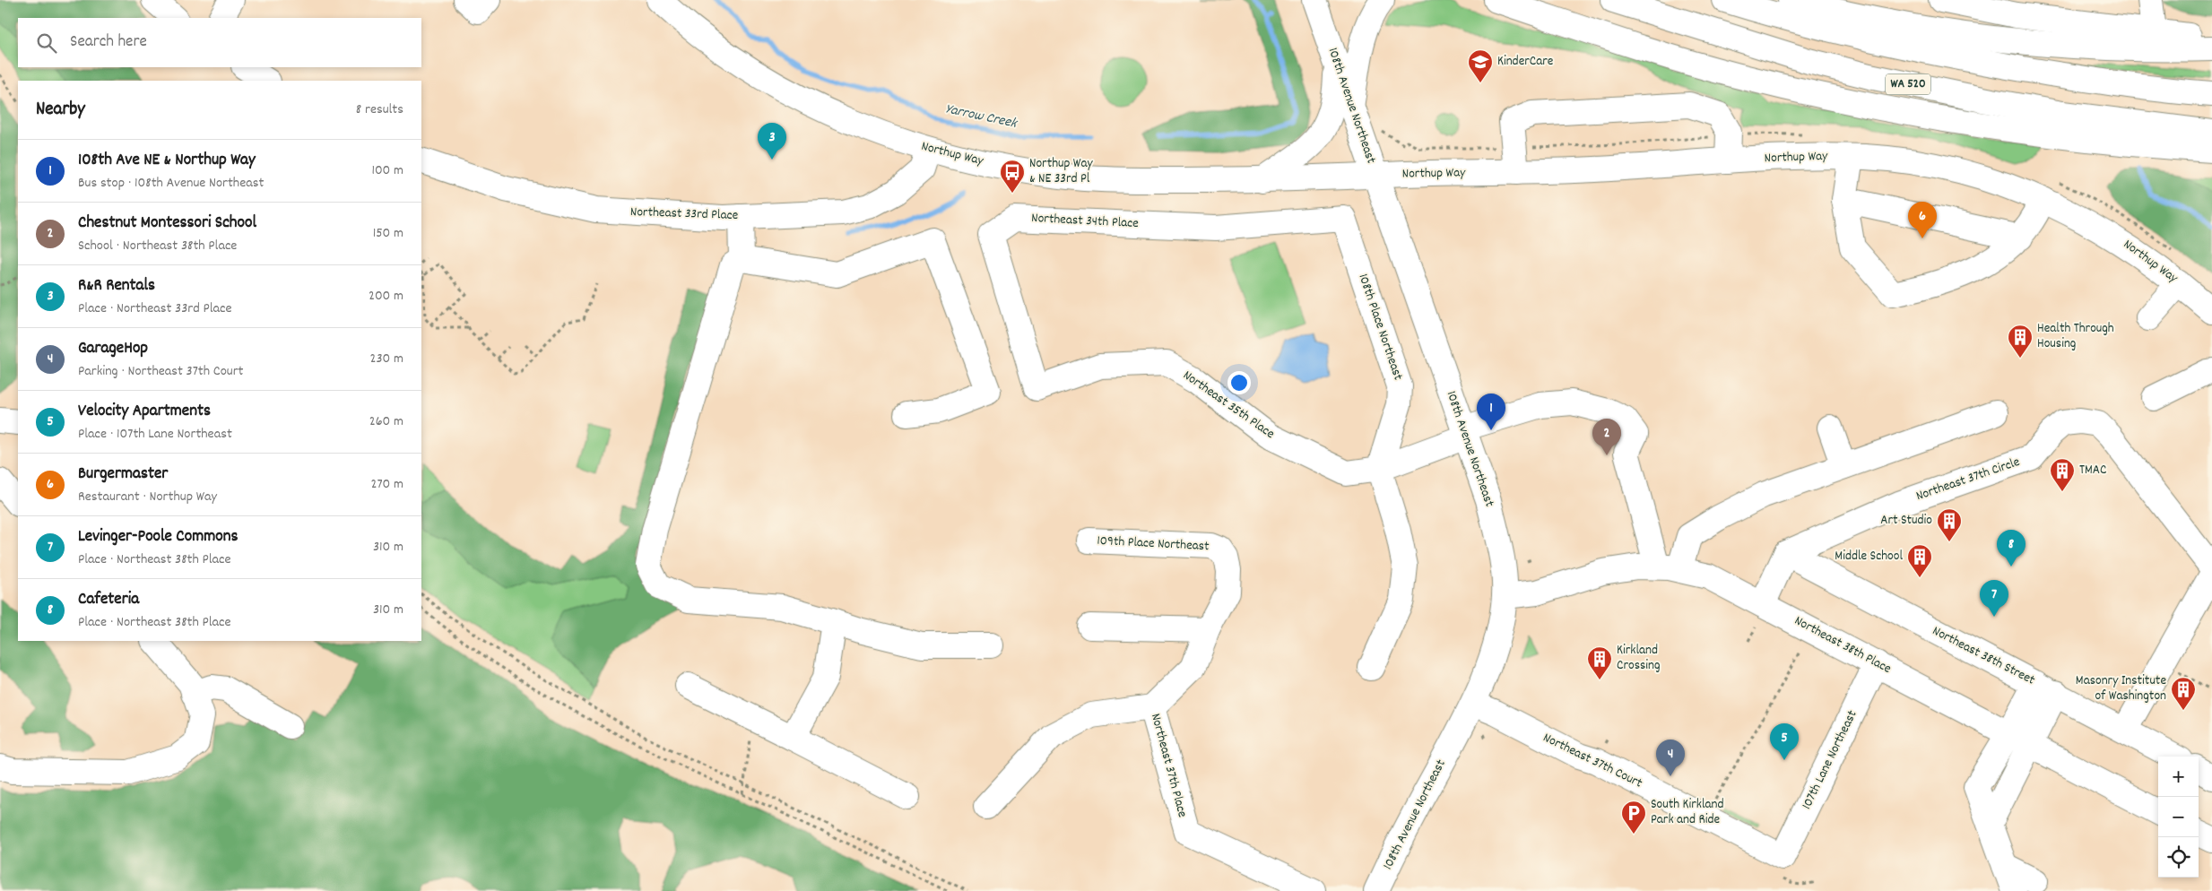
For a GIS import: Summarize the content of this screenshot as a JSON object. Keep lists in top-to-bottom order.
{
  "streets": {
    "main road": [
      "WA 520",
      "108th Avenue Northeast",
      "Northup Way",
      "Northeast 33rd Place",
      "Northeast 34th Place",
      "108th Place Northeast",
      "Northeast 35th Place",
      "Northeast 37th Circle",
      "109th Place Northeast",
      "Northeast 38th Place",
      "Northeast 38th Street",
      "107th Lane Northeast",
      "Northeast 37th Court",
      "Northeast 37th Place"
    ]
  },
  "crossings": [
    ["108th Avenue Northeast", "Northup Way"],
    ["108th Avenue Northeast", "Northeast 35th Place"],
    ["108th Avenue Northeast", "Northeast 38th Place"],
    ["108th Avenue Northeast", "Northeast 37th Court"],
    ["Northup Way", "Northeast 33rd Place"],
    ["Northeast 34th Place", "108th Place Northeast"],
    ["Northeast 34th Place", "Northeast 35th Place"],
    ["108th Place Northeast", "Northeast 35th Place"],
    ["Northeast 35th Place", "Northeast 38th Place"],
    ["Northeast 37th Circle", "Northeast 38th Street"],
    ["109th Place Northeast", "Northeast 37th Place"],
    ["Northeast 38th Place", "107th Lane Northeast"],
    ["107th Lane Northeast", "Northeast 37th Court"]
  ],
  "water": ["Yarrow Creek"],
  "places": {
    "school or university": ["KinderCare"],
    "bus stop": ["Northup Way & NE 33rd Pl"],
    "building": [
      "Health Through Housing",
      "TMAC",
      "Art Studio",
      "Middle School",
      "Kirkland Crossing",
      "Masonry Institute of Washington"
    ],
    "parking": ["South Kirkland Park and Ride"]
  },
  "page": {
    "search": "Search here",
    "heading": ["Nearby", "8 results"],
    "pins": [
      "3",
      "6",
      "1",
      "2",
      "8",
      "7",
      "5",
      "4"
    ],
    "list": [
      {
        "mark": "1",
        "name": "108th Ave NE & Northup Way",
        "note": "Bus stop · 108th Avenue Northeast",
        "value": "100 m"
      },
      {
        "mark": "2",
        "name": "Chestnut Montessori School",
        "note": "School · Northeast 38th Place",
        "value": "150 m"
      },
      {
        "mark": "3",
        "name": "R&R Rentals",
        "note": "Place · Northeast 33rd Place",
        "value": "200 m"
      },
      {
        "mark": "4",
        "name": "GarageHop",
        "note": "Parking · Northeast 37th Court",
        "value": "230 m"
      },
      {
        "mark": "5",
        "name": "Velocity Apartments",
        "note": "Place · 107th Lane Northeast",
        "value": "260 m"
      },
      {
        "mark": "6",
        "name": "Burgermaster",
        "note": "Restaurant · Northup Way",
        "value": "270 m"
      },
      {
        "mark": "7",
        "name": "Levinger-Poole Commons",
        "note": "Place · Northeast 38th Place",
        "value": "310 m"
      },
      {
        "mark": "8",
        "name": "Cafeteria",
        "note": "Place · Northeast 38th Place",
        "value": "310 m"
      }
    ],
    "map_buttons": ["+", "−"]
  }
}
